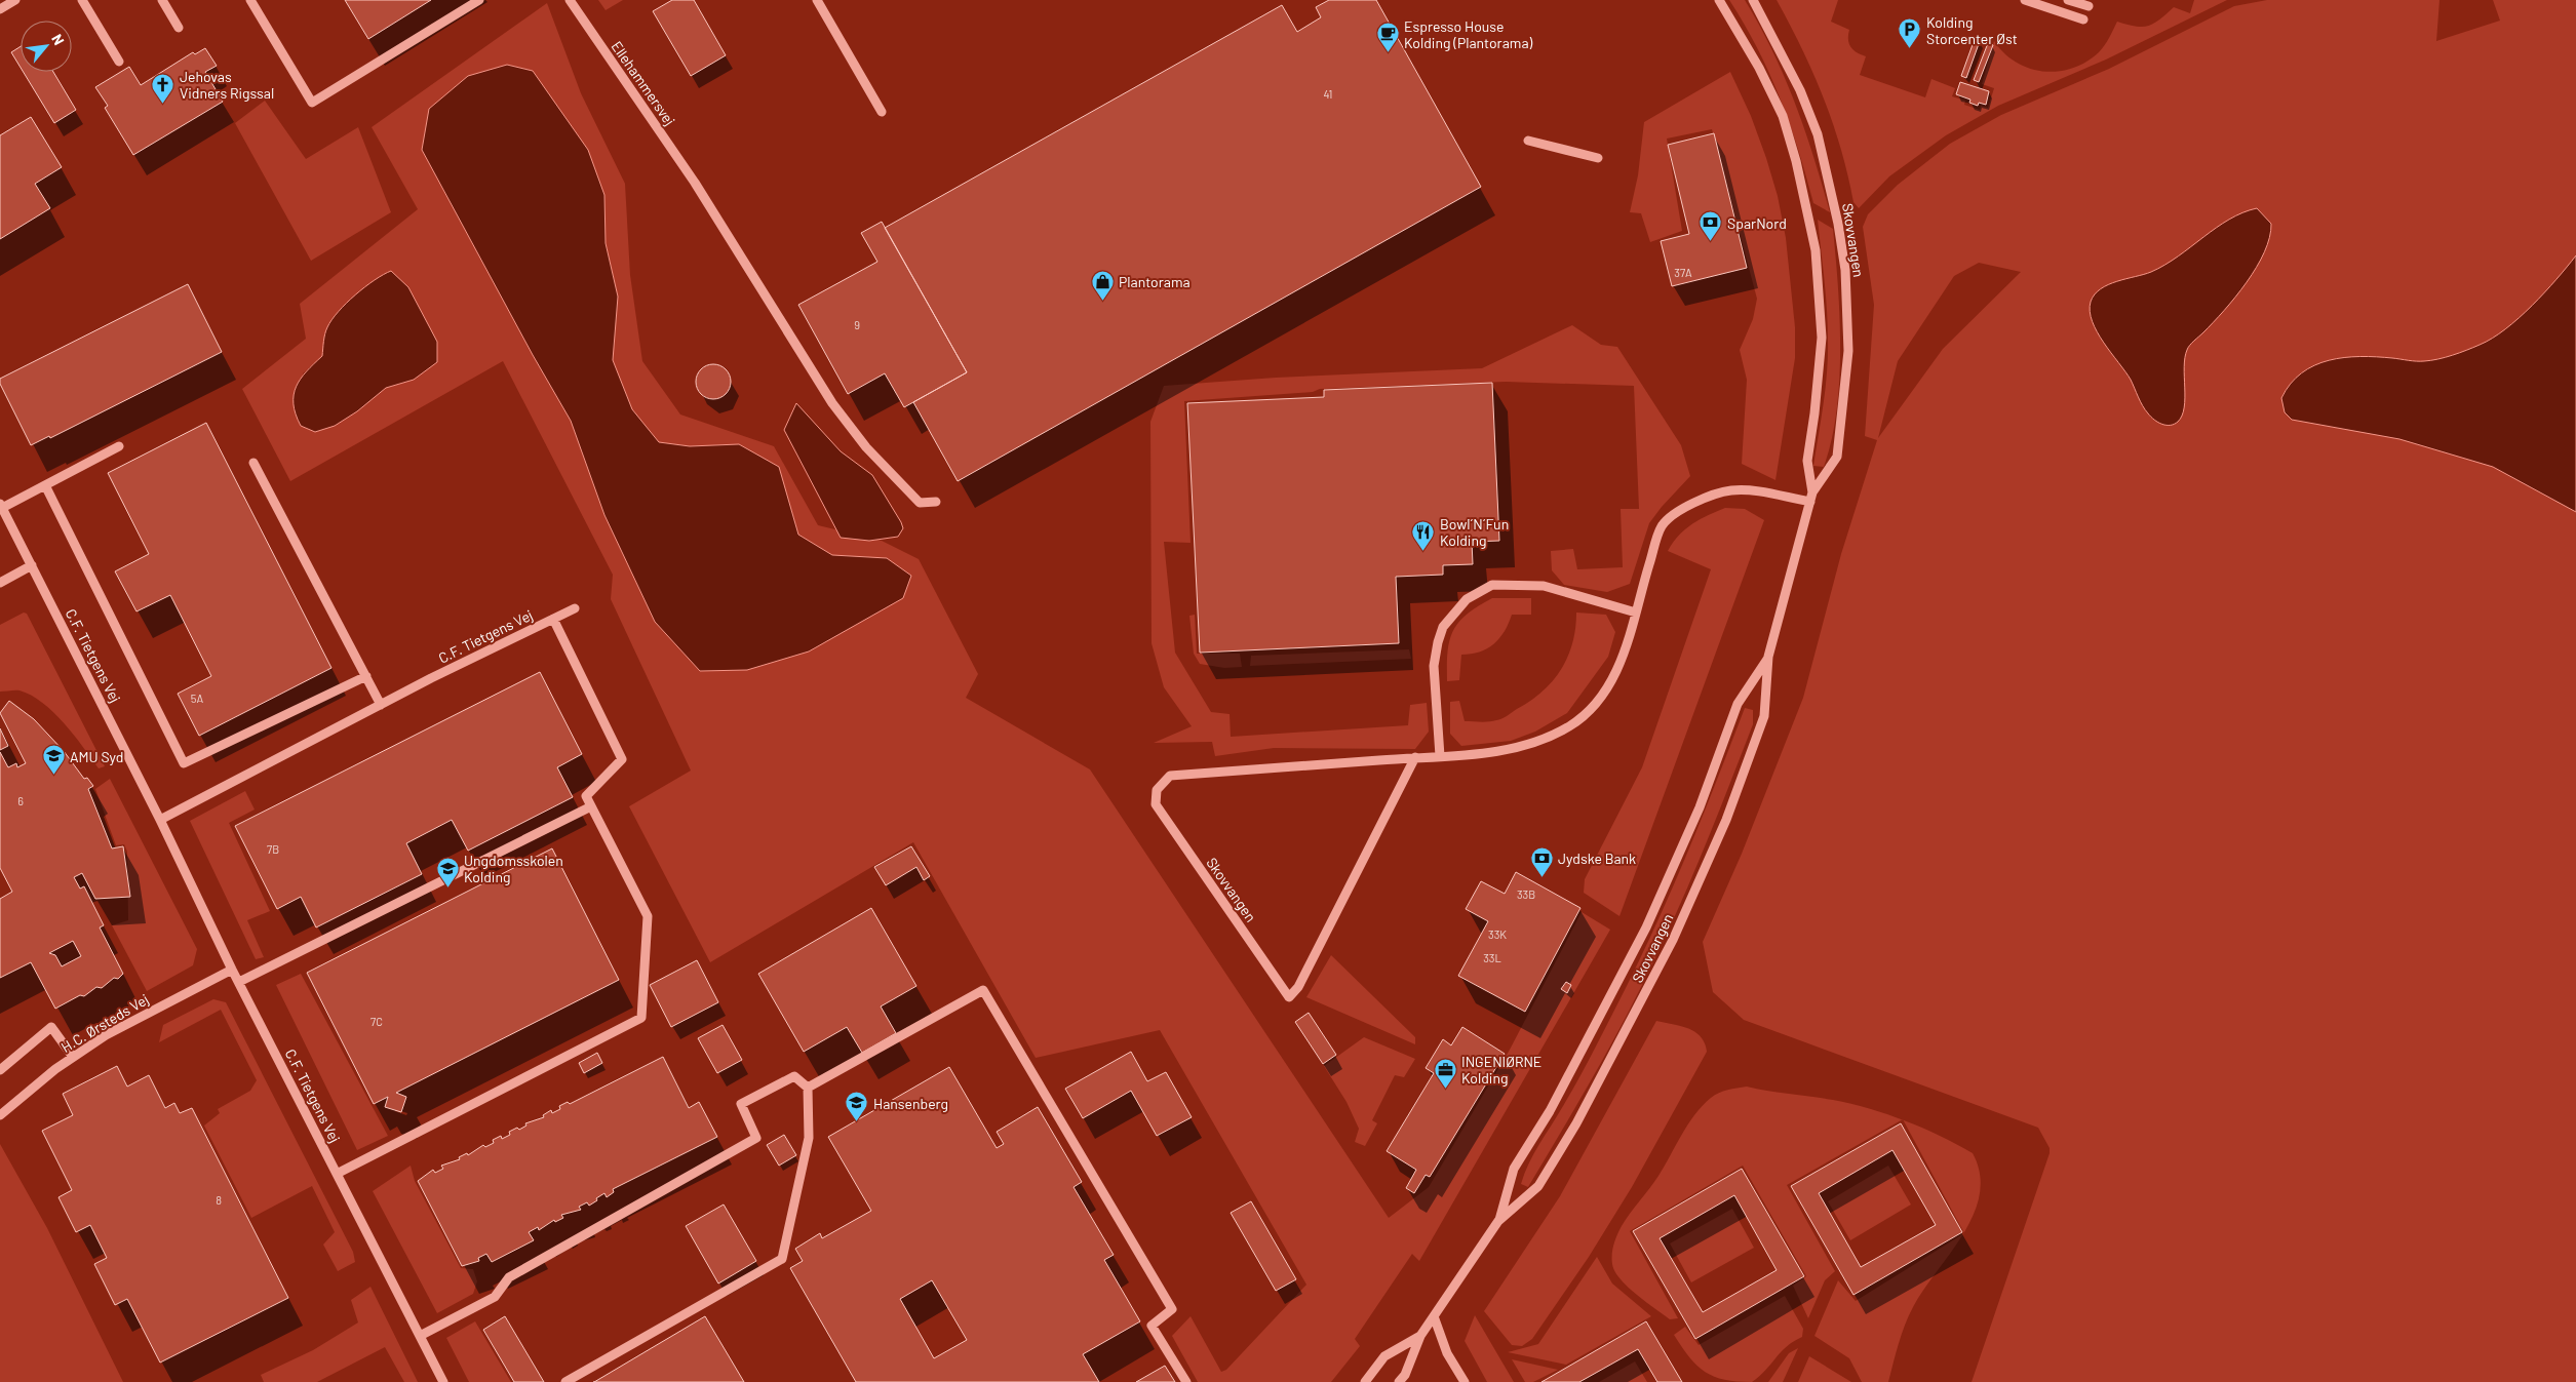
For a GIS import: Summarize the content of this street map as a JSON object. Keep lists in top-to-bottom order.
{
  "streets": {
    "street": [
      "Ellehammersvej",
      "Skovvangen",
      "C.F. Tietgens Vej",
      "H.C. Ørsteds Vej"
    ]
  },
  "crossings": [
    ["C.F. Tietgens Vej", "H.C. Ørsteds Vej"]
  ],
  "places": {
    "parking": ["Kolding Storcenter Øst"],
    "cafe": ["Espresso House Kolding (Plantorama)"],
    "church": ["Jehovas Vidners Rigssal"],
    "bank": ["SparNord", "Jydske Bank"],
    "shop": ["Plantorama"],
    "restaurant": ["Bowl´N´Fun Kolding"],
    "school or university": ["AMU Syd", "Ungdomsskolen Kolding", "Hansenberg"],
    "office": ["INGENIØRNE Kolding"]
  },
  "house_numbers": [
    "41",
    "37A",
    "9",
    "5A",
    "6",
    "7B",
    "33B",
    "33K",
    "33L",
    "7C",
    "8"
  ],
  "north": "top right"
}
